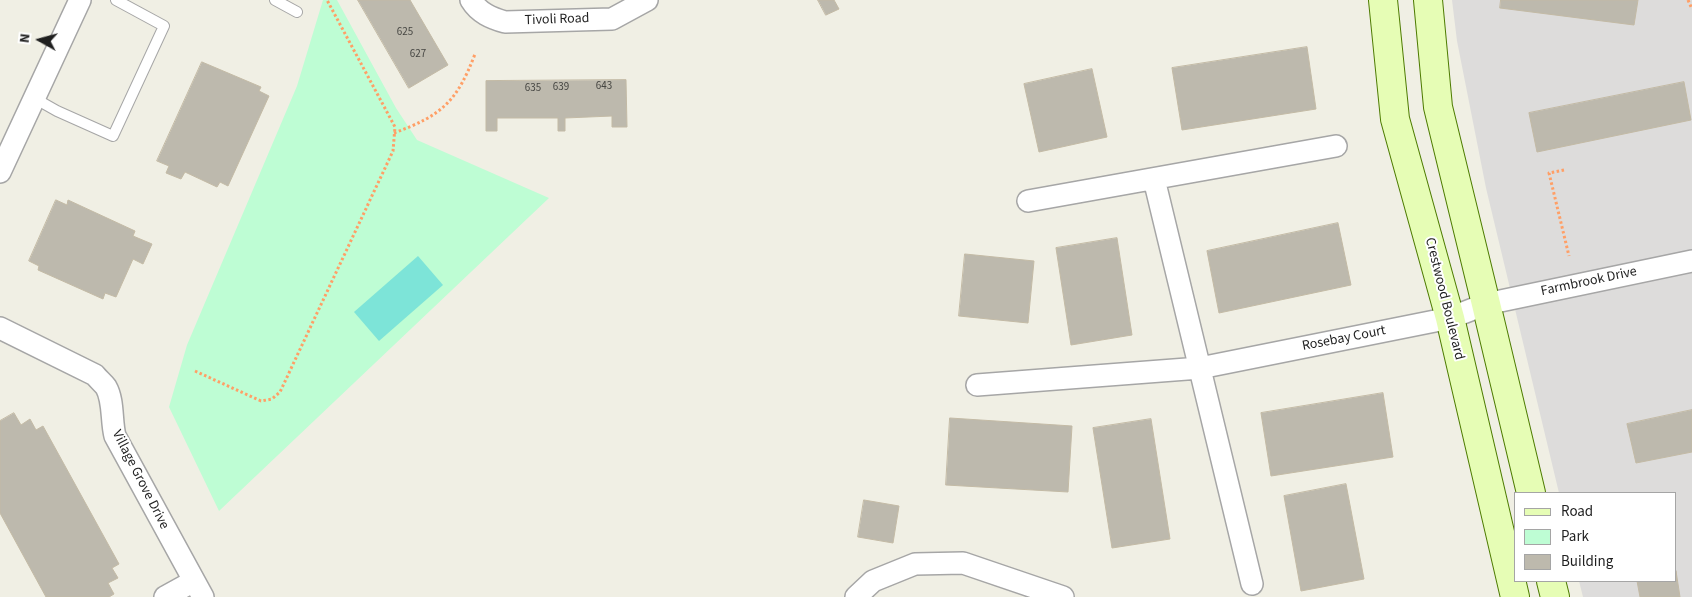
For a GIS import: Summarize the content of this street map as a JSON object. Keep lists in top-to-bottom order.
{
  "streets": {
    "main road": ["Crestwood Boulevard"],
    "street": [
      "Tivoli Road",
      "Farmbrook Drive",
      "Rosebay Court",
      "Village Grove Drive"
    ]
  },
  "crossings": [
    ["Farmbrook Drive", "Rosebay Court"],
    ["Crestwood Boulevard", "Rosebay Court"]
  ],
  "house_numbers": [
    "625",
    "627",
    "643",
    "639",
    "635"
  ],
  "legend": ["Road", "Park", "Building"],
  "north": "left"
}
